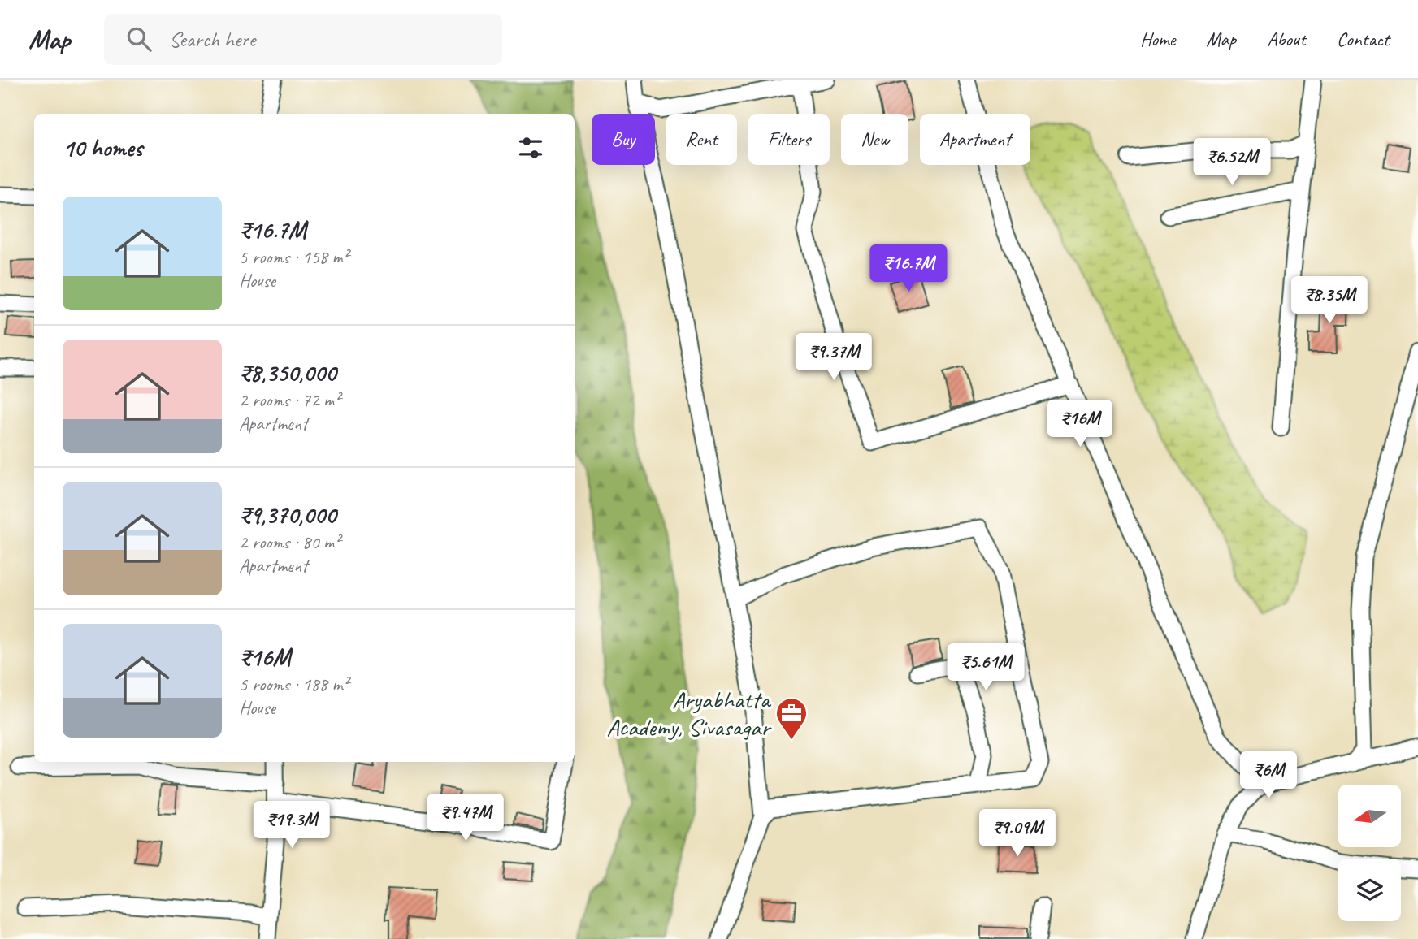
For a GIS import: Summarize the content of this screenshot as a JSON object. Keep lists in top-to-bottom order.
{
  "places": {
    "office": ["Aryabhatta Academy, Sivasagar"]
  },
  "north": "left",
  "page": {
    "header": "Map",
    "search": "Search here",
    "nav": [
      "Home",
      "Map",
      "About",
      "Contact"
    ],
    "chip": [
      "Buy",
      "Rent",
      "Filters",
      "New",
      "Apartment"
    ],
    "heading": "10 homes",
    "price": [
      "₹6.52M",
      "₹16.7M",
      "₹8.35M",
      "₹9.37M",
      "₹16M",
      "₹5.61M",
      "₹6M",
      "₹9.47M",
      "₹19.3M",
      "₹9.09M"
    ],
    "list": [
      {
        "name": "₹16.7M",
        "note": "5 rooms · 158 m² · House"
      },
      {
        "name": "₹8,350,000",
        "note": "2 rooms · 72 m² · Apartment"
      },
      {
        "name": "₹9,370,000",
        "note": "2 rooms · 80 m² · Apartment"
      },
      {
        "name": "₹16M",
        "note": "5 rooms · 188 m² · House"
      }
    ]
  }
}
